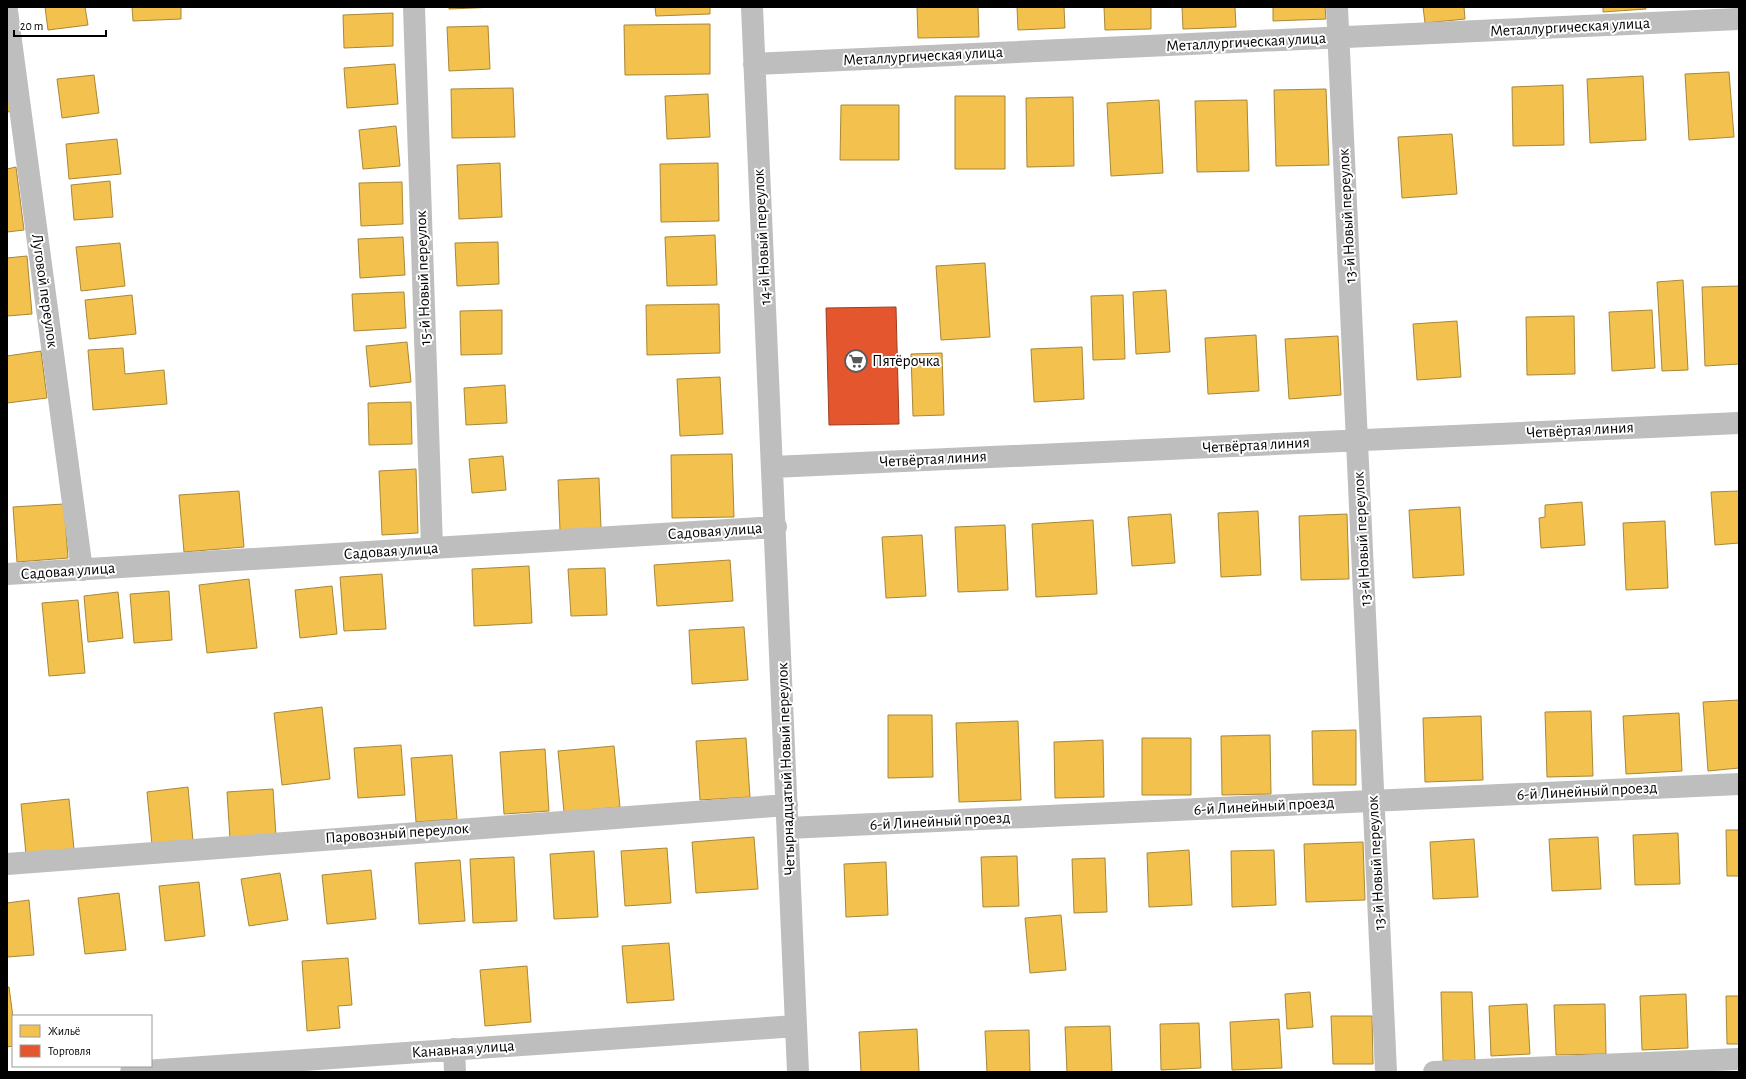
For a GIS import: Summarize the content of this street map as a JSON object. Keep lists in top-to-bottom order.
{
  "streets": {
    "street": [
      "Металлургическая улица",
      "13-й Новый переулок",
      "14-й Новый переулок",
      "15-й Новый переулок",
      "Луговой переулок",
      "Четвёртая линия",
      "Садовая улица",
      "Четырнадцатый Новый переулок",
      "6-й Линейный проезд",
      "Паровозный переулок",
      "Канавная улица"
    ]
  },
  "crossings": [
    ["Металлургическая улица", "13-й Новый переулок"],
    ["Металлургическая улица", "14-й Новый переулок"],
    ["13-й Новый переулок", "Четвёртая линия"],
    ["13-й Новый переулок", "6-й Линейный проезд"],
    ["14-й Новый переулок", "Четвёртая линия"],
    ["14-й Новый переулок", "Четырнадцатый Новый переулок"],
    ["15-й Новый переулок", "Садовая улица"],
    ["Луговой переулок", "Садовая улица"],
    ["Четвёртая линия", "Четырнадцатый Новый переулок"],
    ["Садовая улица", "Четырнадцатый Новый переулок"],
    ["Четырнадцатый Новый переулок", "6-й Линейный проезд"],
    ["Четырнадцатый Новый переулок", "Паровозный переулок"],
    ["Четырнадцатый Новый переулок", "Канавная улица"]
  ],
  "places": {
    "supermarket": ["Пятёрочка"]
  },
  "legend": ["Жильё", "Торговля"],
  "scale_bar": "20 m"
}
